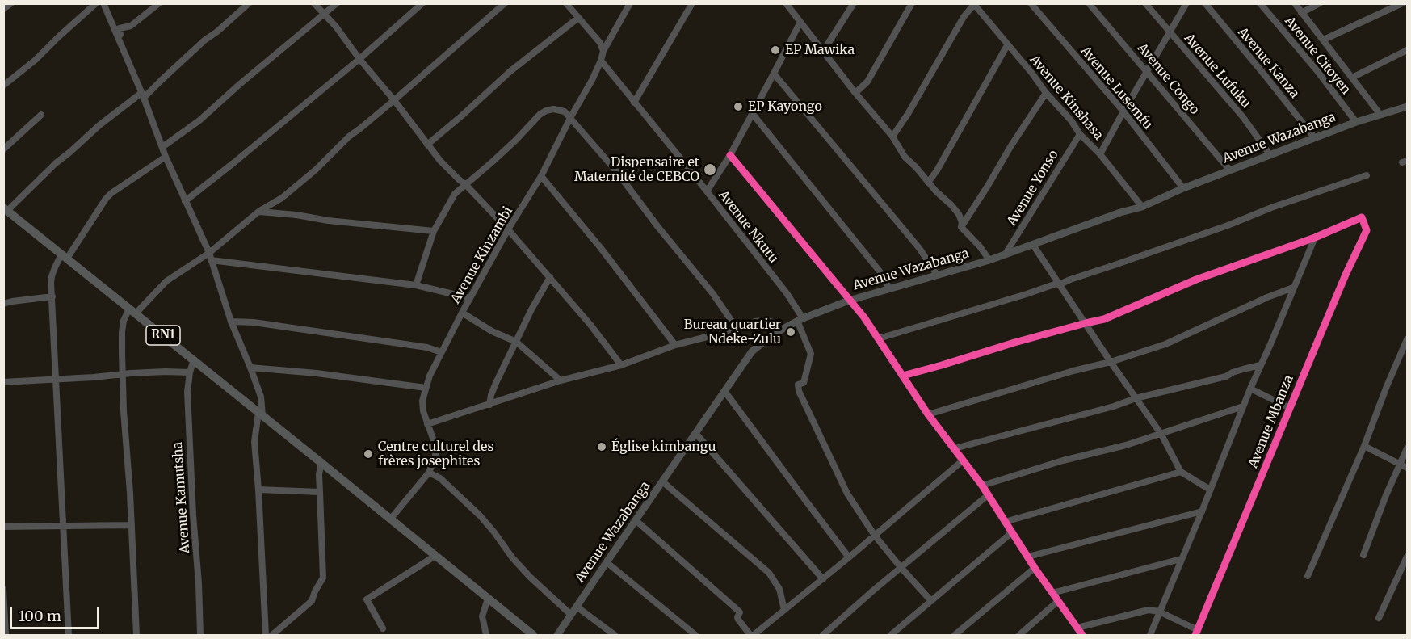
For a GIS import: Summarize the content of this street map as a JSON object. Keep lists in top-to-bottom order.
{
  "streets": {
    "highway": ["RN1"],
    "main road": ["Avenue Wazabanga"],
    "street": [
      "Avenue Citoyen",
      "Avenue Kanza",
      "Avenue Lufuku",
      "Avenue Congo",
      "Avenue Lusemfu",
      "Avenue Kinshasa",
      "Avenue Yonso",
      "Avenue Nkutu",
      "Avenue Kinzambi",
      "Avenue Mbanza",
      "Avenue Kamutsha"
    ]
  },
  "crossings": [
    ["Avenue Citoyen", "Avenue Wazabanga"],
    ["Avenue Kanza", "Avenue Wazabanga"],
    ["Avenue Lufuku", "Avenue Wazabanga"],
    ["Avenue Congo", "Avenue Wazabanga"],
    ["Avenue Lusemfu", "Avenue Wazabanga"],
    ["Avenue Kinshasa", "Avenue Wazabanga"],
    ["Avenue Kinshasa", "Avenue Yonso"],
    ["Avenue Wazabanga", "Avenue Yonso"],
    ["Avenue Wazabanga", "Avenue Nkutu"],
    ["Avenue Nkutu", "Avenue Kinzambi"],
    ["Avenue Kinzambi", "RN1"],
    ["RN1", "Avenue Kamutsha"]
  ],
  "places": [
    "EP Mawika",
    "EP Kayongo",
    "Dispensaire et Maternité de CEBCO",
    "Bureau quartier Ndeke-Zulu",
    "Église kimbangu",
    "Centre culturel des frères josephites"
  ],
  "scale_bar": "100 m"
}
